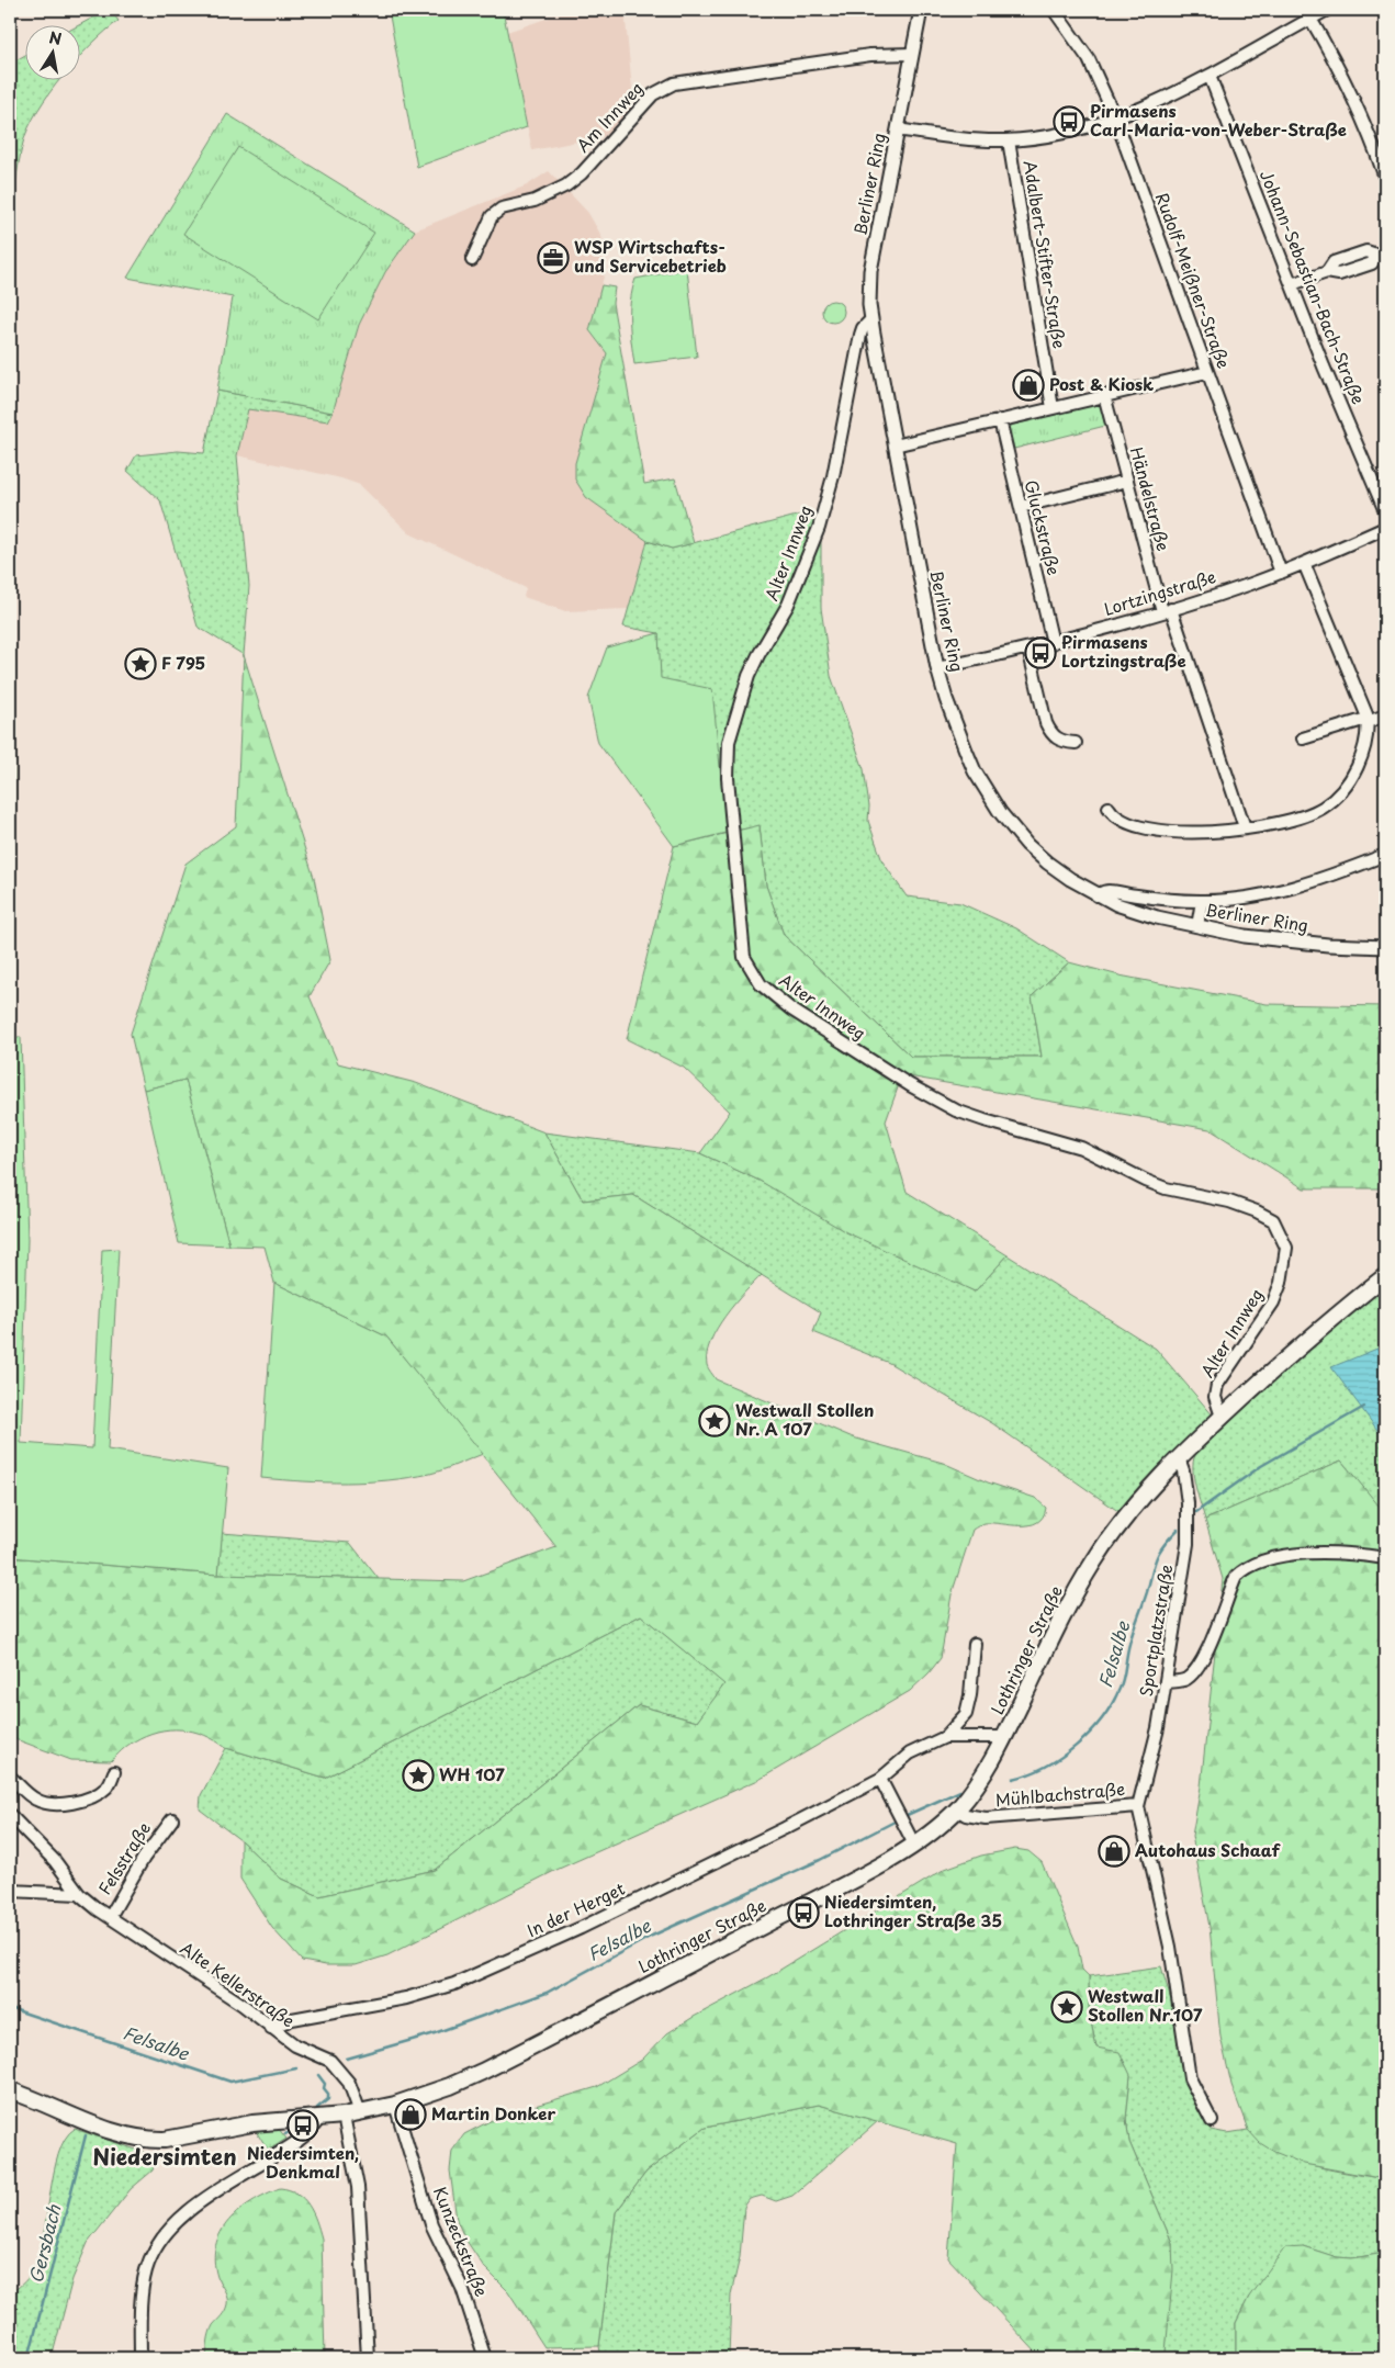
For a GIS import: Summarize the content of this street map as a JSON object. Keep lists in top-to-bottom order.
{
  "streets": {
    "main road": ["Lothringer Straße"],
    "street": [
      "Am Innweg",
      "Berliner Ring",
      "Adalbert-Stifter-Straße",
      "Rudolf-Meißner-Straße",
      "Johann-Sebastian-Bach-Straße",
      "Händelstraße",
      "Gluckstraße",
      "Alter Innweg",
      "Lortzingstraße",
      "Sportplatzstraße",
      "Mühlbachstraße",
      "Felsstraße",
      "In der Herget",
      "Alte Kellerstraße",
      "Kunzeckstraße"
    ]
  },
  "crossings": [
    ["Am Innweg", "Berliner Ring"],
    ["Berliner Ring", "Alter Innweg"],
    ["Berliner Ring", "Lortzingstraße"],
    ["Rudolf-Meißner-Straße", "Lortzingstraße"],
    ["Händelstraße", "Lortzingstraße"],
    ["Gluckstraße", "Lortzingstraße"],
    ["Alter Innweg", "Lothringer Straße"],
    ["Sportplatzstraße", "Lothringer Straße"],
    ["Sportplatzstraße", "Mühlbachstraße"],
    ["Lothringer Straße", "Mühlbachstraße"],
    ["Lothringer Straße", "In der Herget"],
    ["Lothringer Straße", "Alte Kellerstraße"],
    ["Lothringer Straße", "Kunzeckstraße"],
    ["Felsstraße", "Alte Kellerstraße"],
    ["In der Herget", "Alte Kellerstraße"]
  ],
  "districts": ["Niedersimten"],
  "water": ["Felsalbe", "Gersbach"],
  "places": {
    "bus stop": [
      "Pirmasens Carl-Maria-von-Weber-Straße",
      "Pirmasens Lortzingstraße",
      "Niedersimten, Lothringer Straße 35",
      "Niedersimten, Denkmal"
    ],
    "office": ["WSP Wirtschafts- und Servicebetrieb"],
    "shop": ["Post & Kiosk", "Autohaus Schaaf", "Martin Donker"],
    "place": [
      "F 795",
      "Westwall Stollen Nr. A 107",
      "WH 107",
      "Westwall Stollen Nr.107"
    ]
  },
  "north": "top"
}
